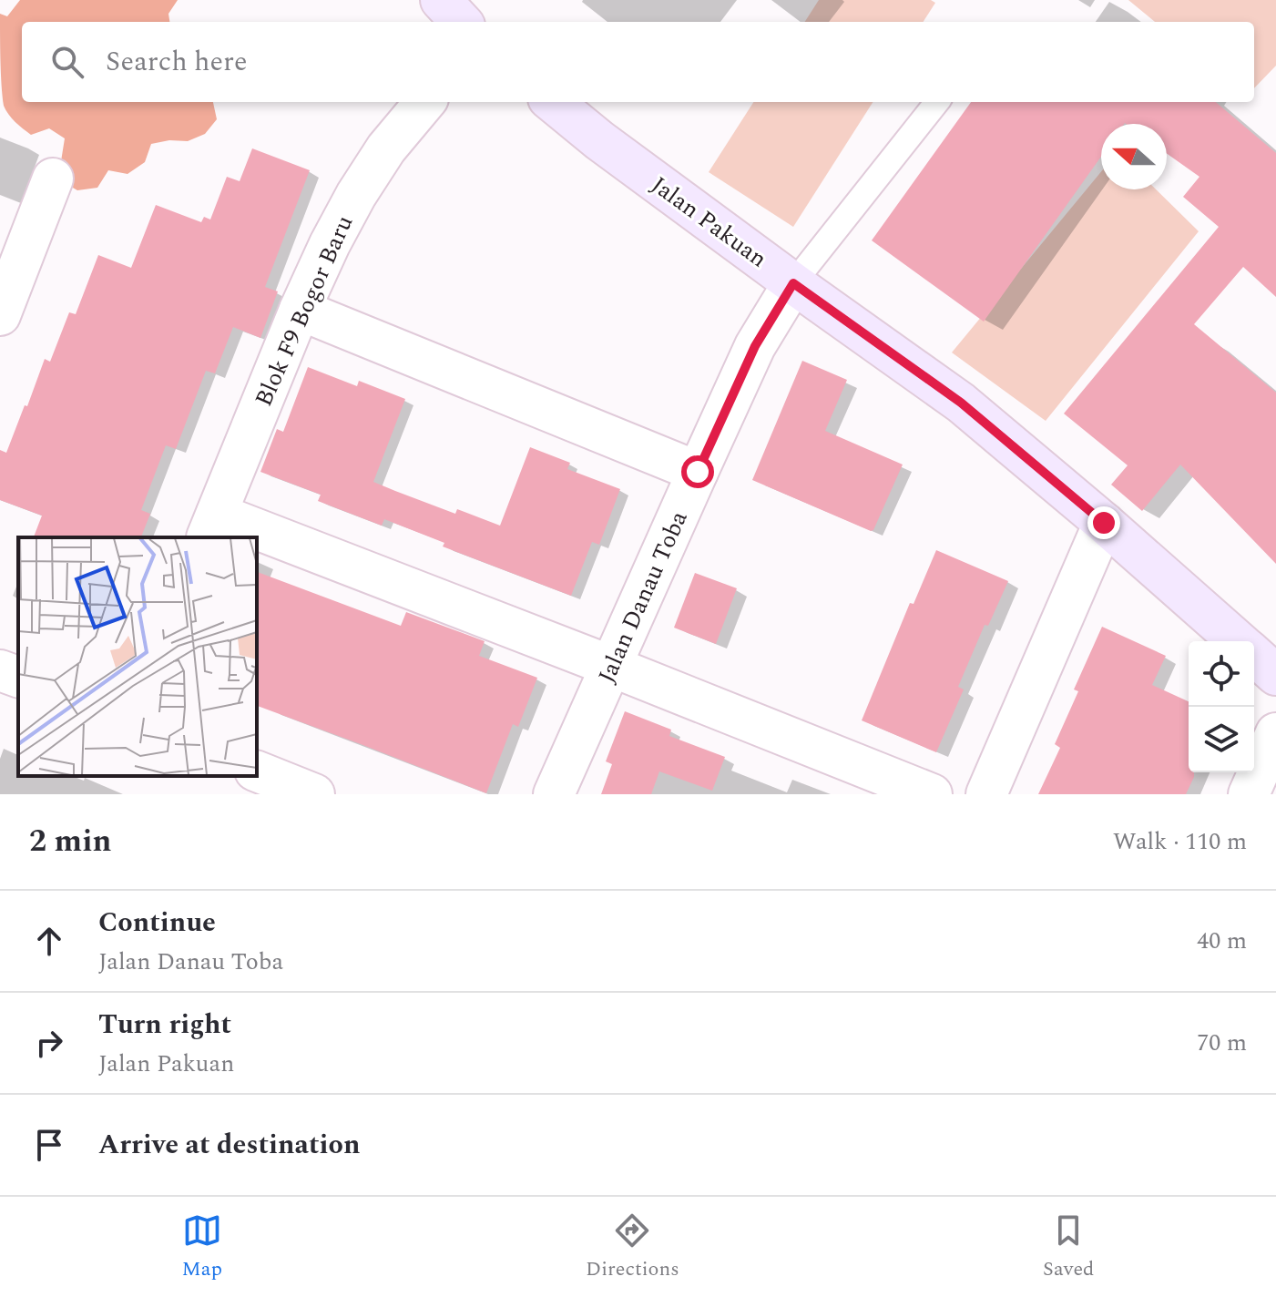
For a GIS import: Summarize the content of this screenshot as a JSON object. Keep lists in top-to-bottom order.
{
  "streets": {
    "street": ["Jalan Pakuan", "Blok F9 Bogor Baru", "Jalan Danau Toba"]
  },
  "crossings": [
    ["Jalan Pakuan", "Jalan Danau Toba"]
  ],
  "north": "left",
  "page": {
    "search": "Search here",
    "heading": ["2 min", "Walk · 110 m"],
    "list": [
      ["Continue", "Jalan Danau Toba", "40 m"],
      ["Turn right", "Jalan Pakuan", "70 m"],
      "Arrive at destination"
    ],
    "nav": ["Map", "Directions", "Saved"]
  }
}
